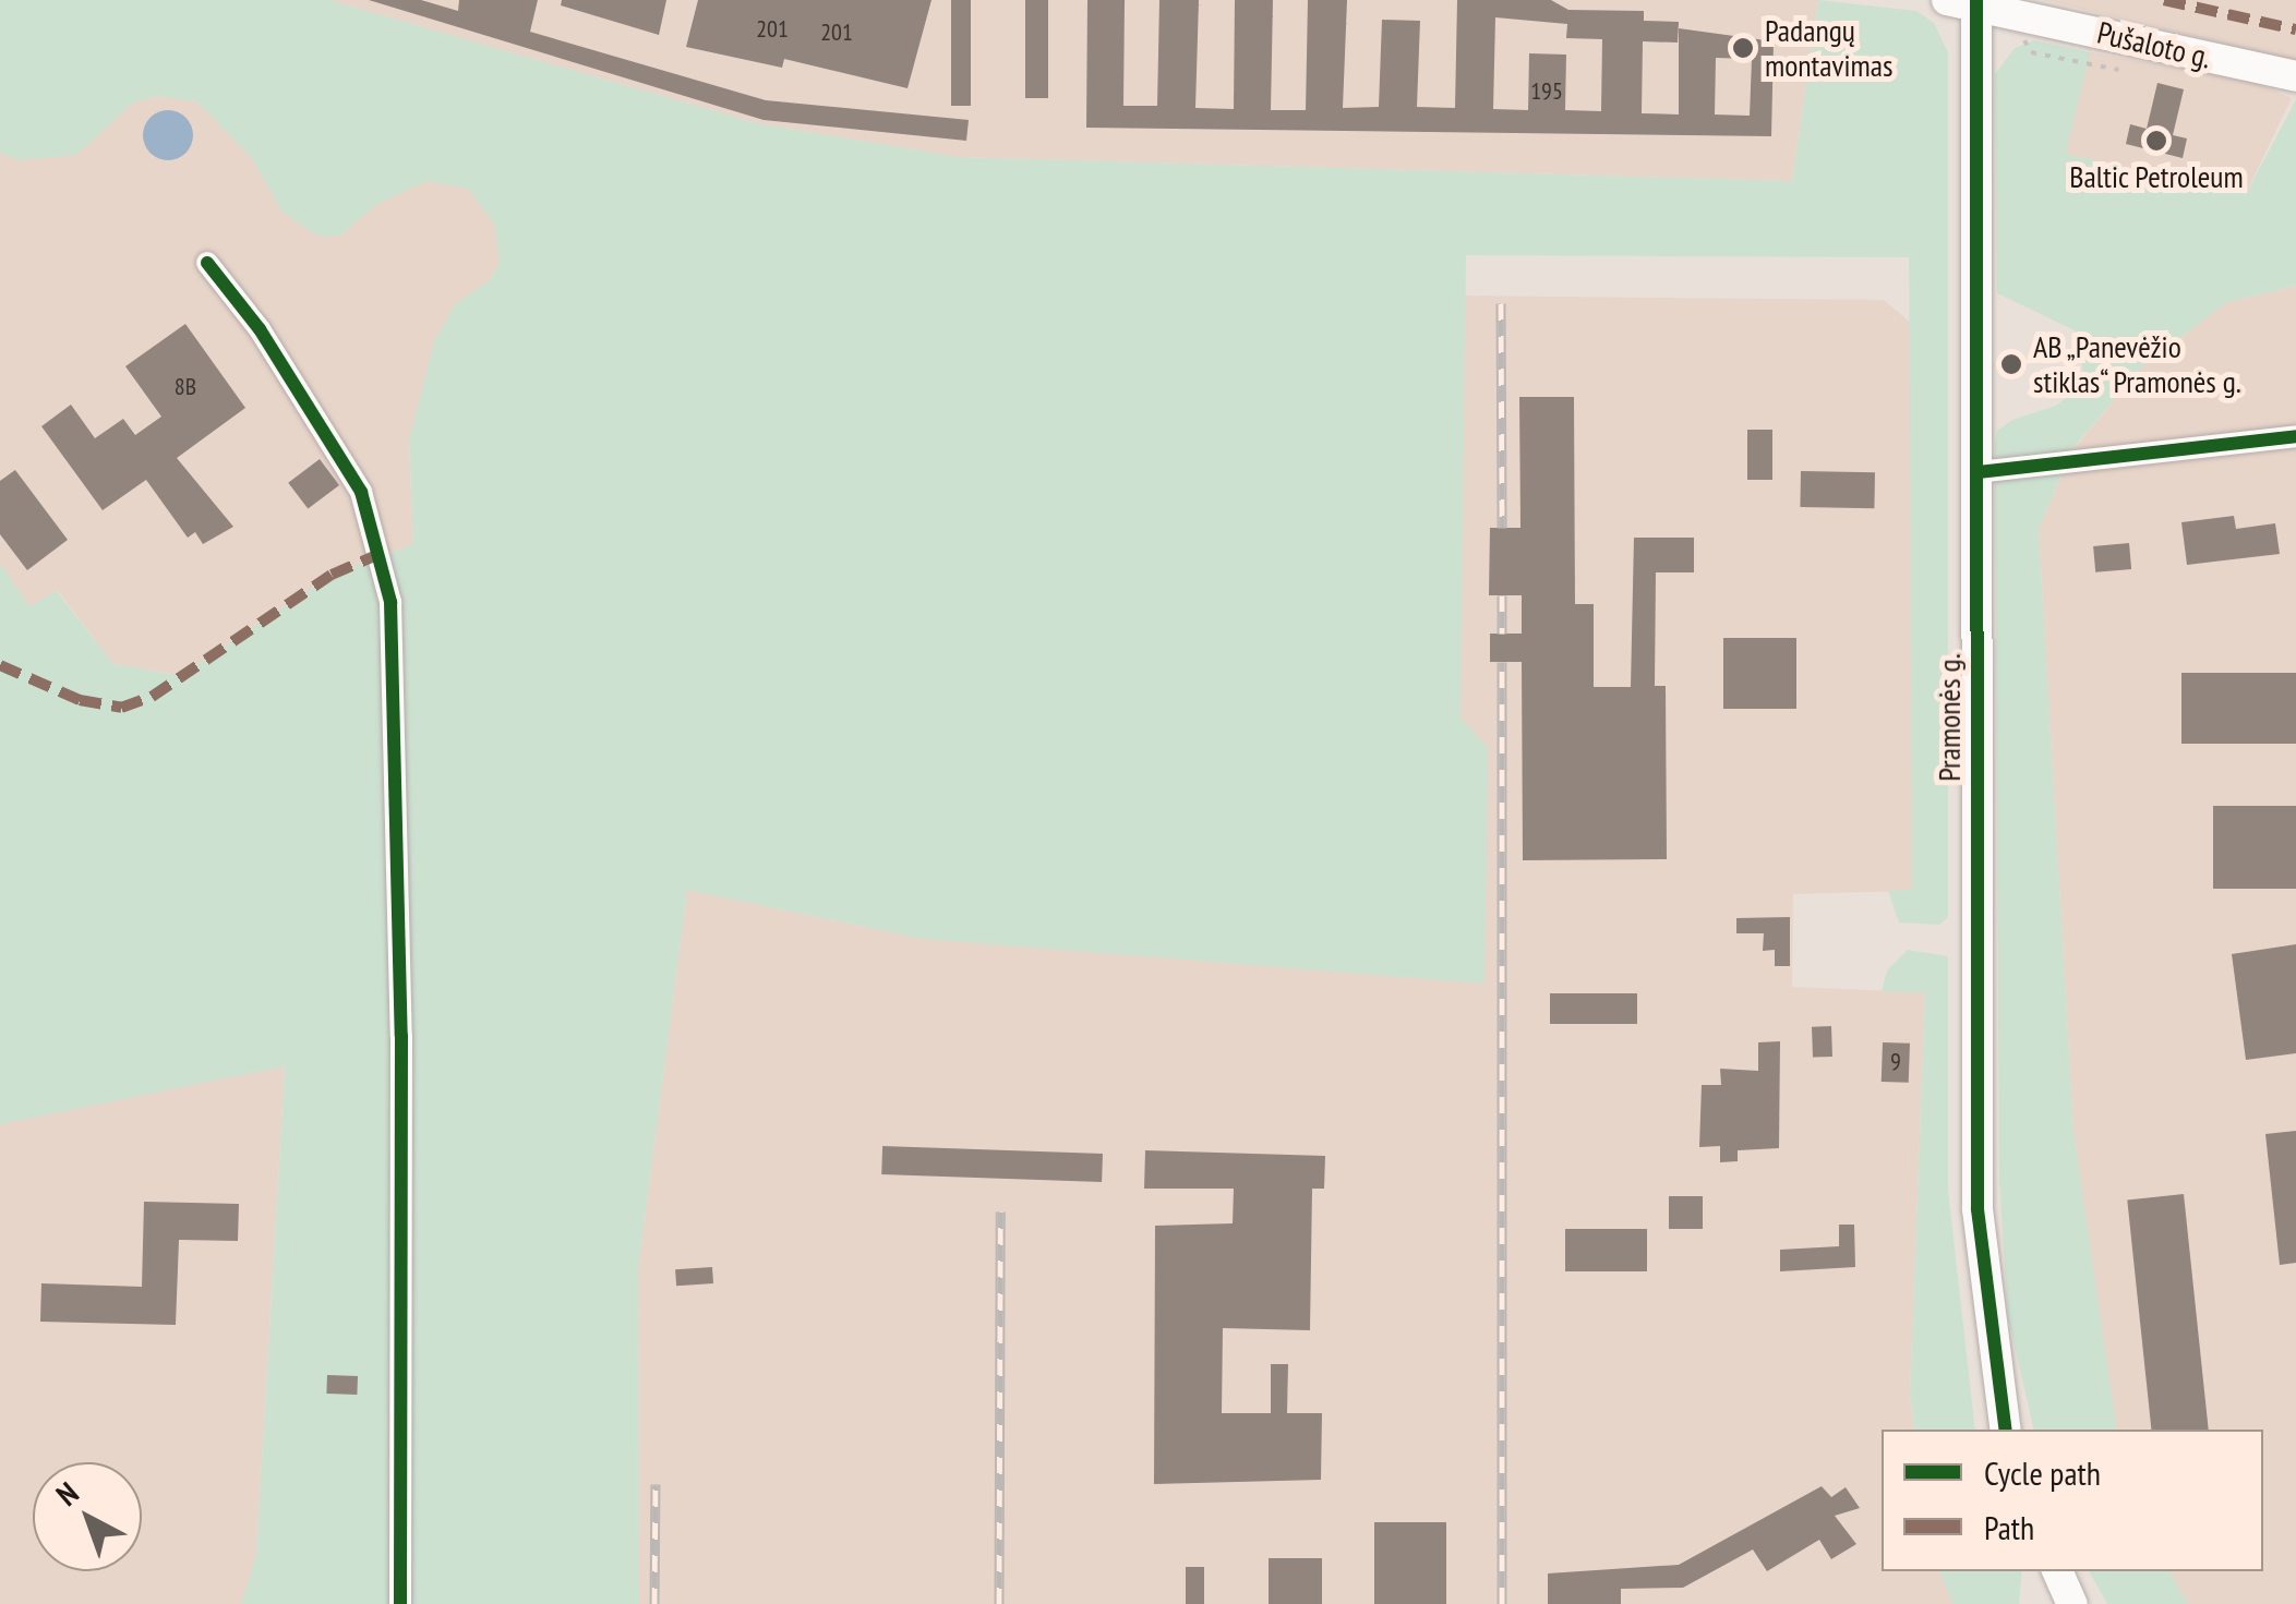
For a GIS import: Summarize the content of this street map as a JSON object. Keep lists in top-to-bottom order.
{
  "streets": {
    "main road": ["Pušaloto g.", "Pramonės g."]
  },
  "crossings": [
    ["Pušaloto g.", "Pramonės g."]
  ],
  "places": ["Padangų montavimas", "Baltic Petroleum", "AB „Panevėžio stiklas“ Pramonės g."],
  "house_numbers": [
    "201",
    "201",
    "195",
    "8B",
    "9"
  ],
  "legend": ["Cycle path", "Path"],
  "north": "top left"
}
